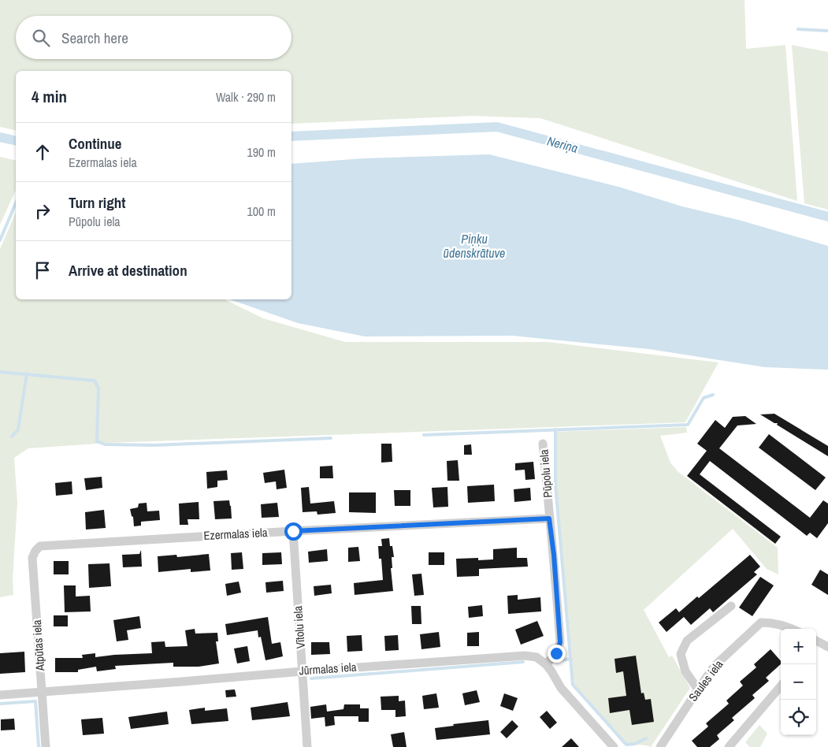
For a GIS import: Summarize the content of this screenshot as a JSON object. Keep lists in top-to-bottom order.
{
  "streets": {
    "street": [
      "Pūpolu iela",
      "Ezermalas iela",
      "Vītolu iela",
      "Atpūtas iela",
      "Jūrmalas iela",
      "Saules iela"
    ]
  },
  "crossings": [
    ["Pūpolu iela", "Ezermalas iela"],
    ["Pūpolu iela", "Jūrmalas iela"],
    ["Ezermalas iela", "Vītolu iela"],
    ["Ezermalas iela", "Atpūtas iela"],
    ["Vītolu iela", "Jūrmalas iela"],
    ["Atpūtas iela", "Jūrmalas iela"]
  ],
  "water": ["Neriņa", "Piņķu ūdenskrātuve"],
  "page": {
    "search": "Search here",
    "heading": ["4 min", "Walk · 290 m"],
    "list": [
      ["Continue", "Ezermalas iela", "190 m"],
      ["Turn right", "Pūpolu iela", "100 m"],
      "Arrive at destination"
    ],
    "map_buttons": ["+", "−"]
  }
}
